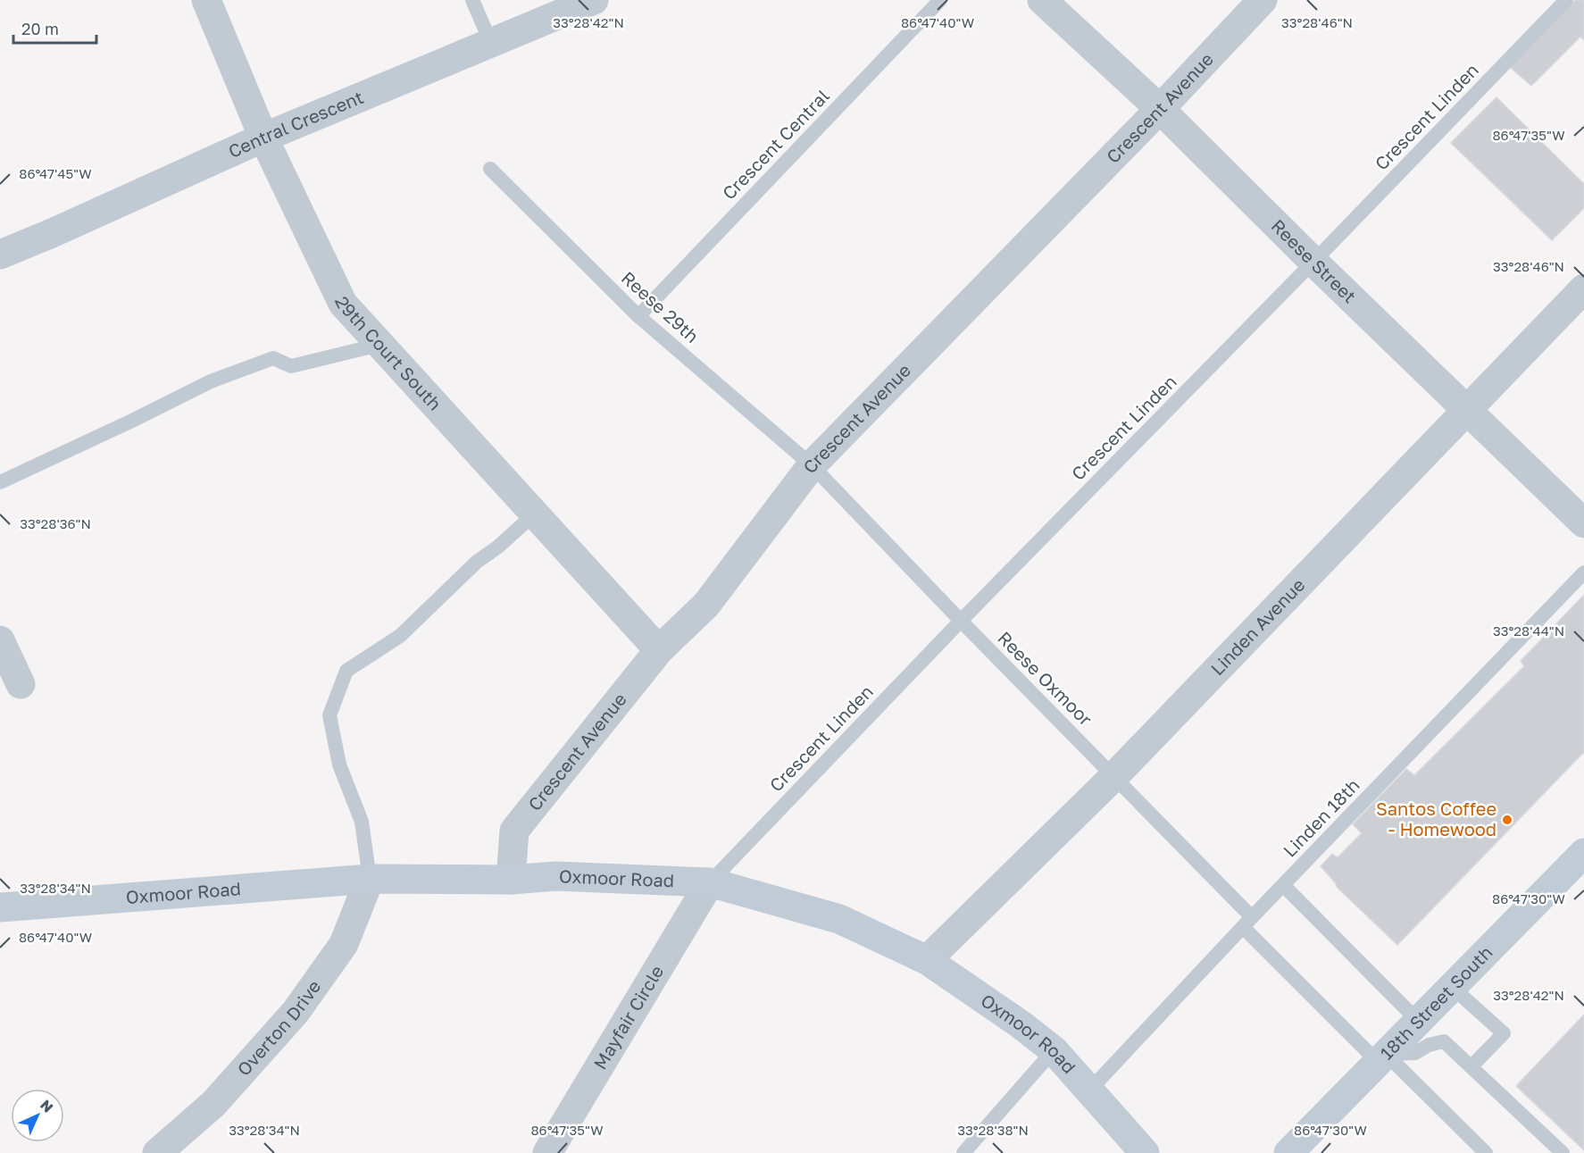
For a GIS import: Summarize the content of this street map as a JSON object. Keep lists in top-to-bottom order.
{
  "streets": {
    "main road": ["Oxmoor Road", "18th Street South"],
    "street": [
      "Crescent Avenue",
      "Central Crescent",
      "Reese Street",
      "29th Court South",
      "Linden Avenue",
      "Mayfair Circle",
      "Overton Drive"
    ],
    "lane": [
      "Crescent Linden",
      "Crescent Central",
      "Reese 29th",
      "Reese Oxmoor",
      "Linden 18th"
    ]
  },
  "crossings": [
    ["Crescent Avenue", "Reese Street"],
    ["Crescent Avenue", "Reese 29th"],
    ["Crescent Avenue", "29th Court South"],
    ["Crescent Avenue", "Reese Oxmoor"],
    ["Crescent Avenue", "Oxmoor Road"],
    ["Crescent Linden", "Reese Street"],
    ["Crescent Linden", "Reese Oxmoor"],
    ["Crescent Linden", "Oxmoor Road"],
    ["Crescent Linden", "Mayfair Circle"],
    ["Central Crescent", "29th Court South"],
    ["Crescent Central", "Reese 29th"],
    ["Reese Street", "Linden Avenue"],
    ["Reese 29th", "Reese Oxmoor"],
    ["Linden Avenue", "Reese Oxmoor"],
    ["Linden Avenue", "Oxmoor Road"],
    ["Reese Oxmoor", "Linden 18th"],
    ["Reese Oxmoor", "18th Street South"],
    ["Linden 18th", "Oxmoor Road"],
    ["Oxmoor Road", "Mayfair Circle"],
    ["Oxmoor Road", "Overton Drive"]
  ],
  "places": ["Santos Coffee - Homewood"],
  "scale_bar": "20 m",
  "north": "top right",
  "coordinates": [
    "33°28'42\"N",
    "86°47'40\"W",
    "33°28'46\"N",
    "86°47'35\"W",
    "86°47'45\"W",
    "33°28'36\"N",
    "33°28'44\"N",
    "33°28'34\"N",
    "86°47'30\"W",
    "33°28'38\"N"
  ]
}
